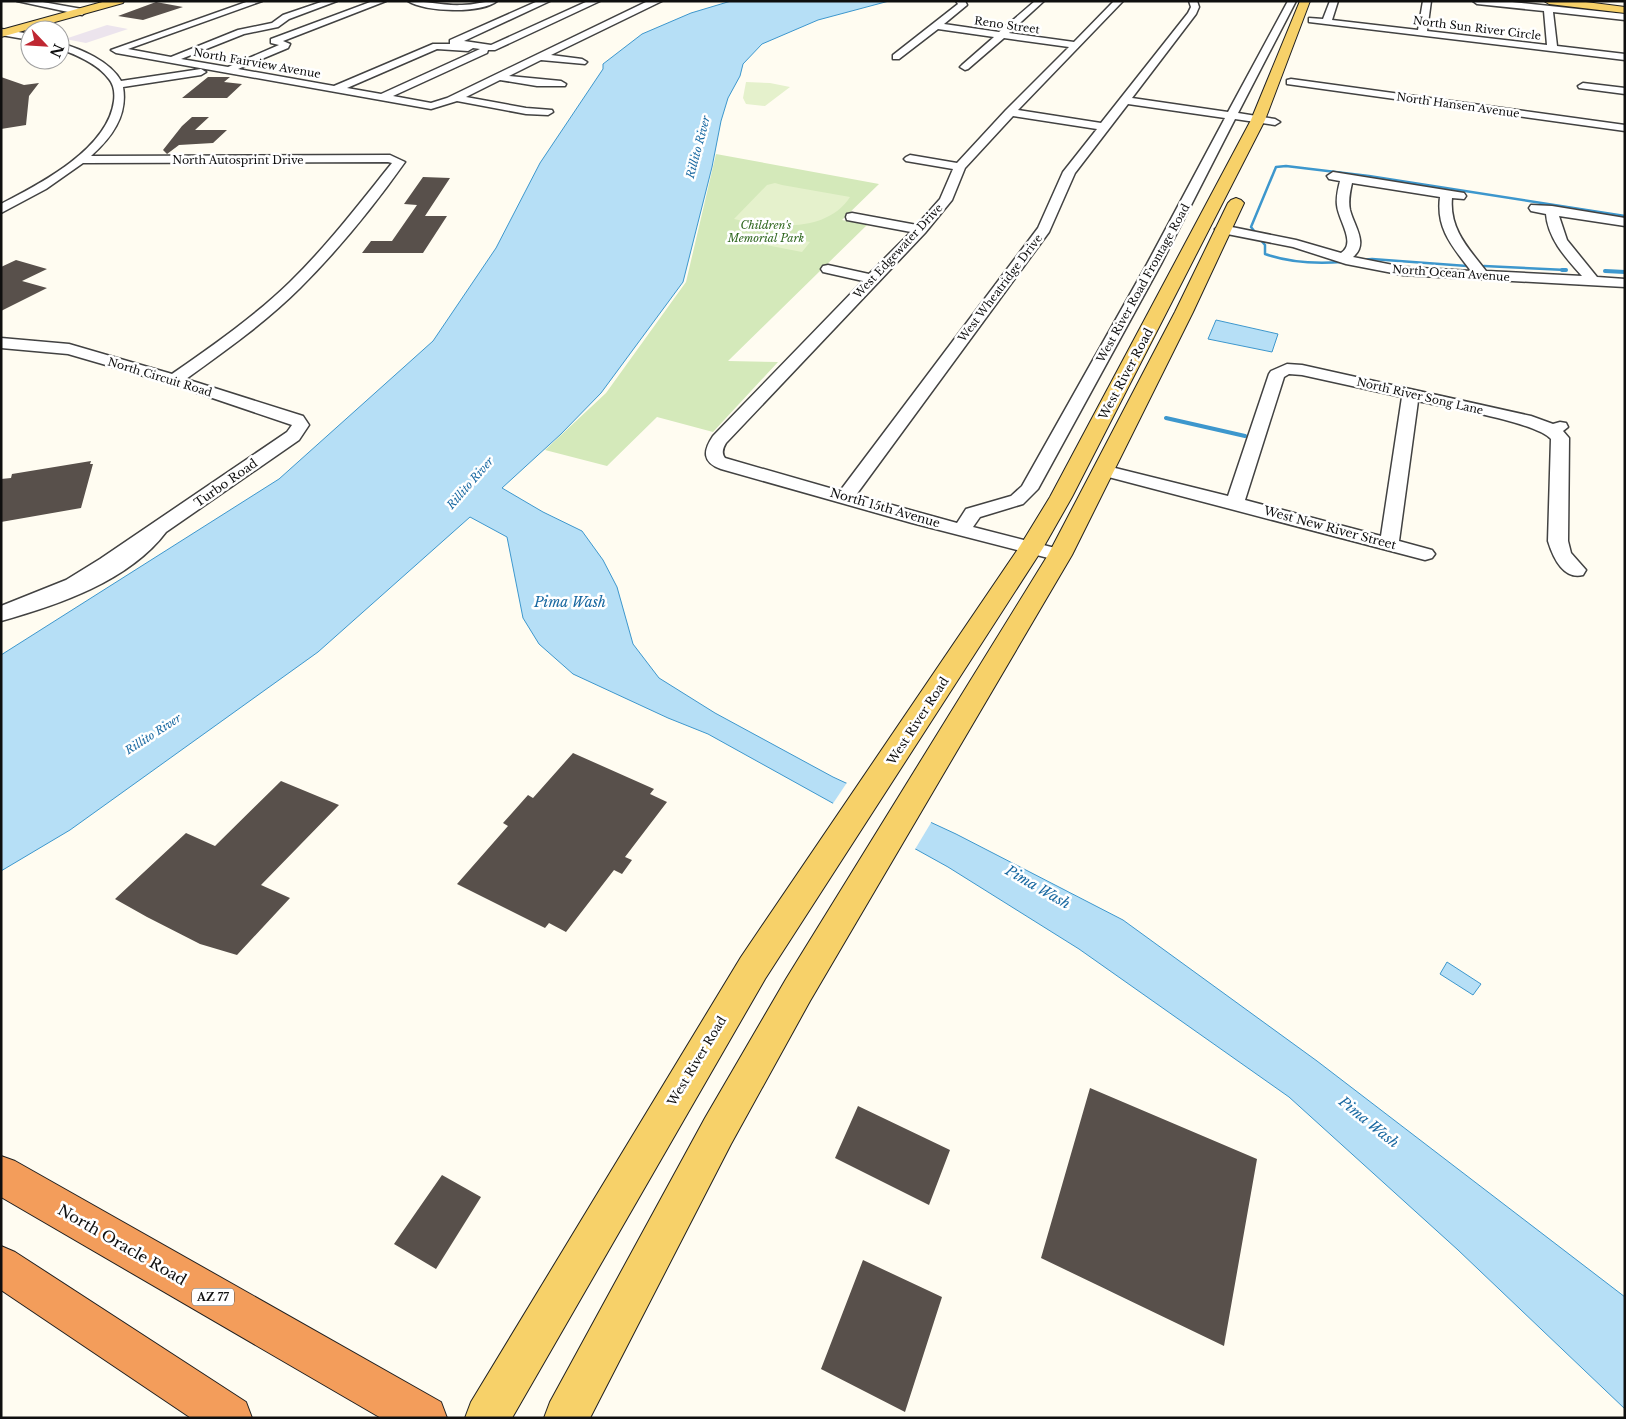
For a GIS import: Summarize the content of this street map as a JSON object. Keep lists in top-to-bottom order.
{
  "streets": {
    "highway": ["North Oracle Road", "AZ 77"],
    "main road": ["West River Road"],
    "street": [
      "Reno Street",
      "North Sun River Circle",
      "North Fairview Avenue",
      "North Hansen Avenue",
      "North Autosprint Drive",
      "West Edgewater Drive",
      "North Ocean Avenue",
      "West River Road Frontage Road",
      "West Wheatridge Drive",
      "North Circuit Road",
      "North River Song Lane",
      "Turbo Road",
      "North 15th Avenue",
      "West New River Street"
    ]
  },
  "crossings": [
    ["Reno Street", "West Edgewater Drive"],
    ["North Sun River Circle", "West River Road"],
    ["North Hansen Avenue", "West River Road"],
    ["North Autosprint Drive", "North Circuit Road"],
    ["West Edgewater Drive", "North 15th Avenue"],
    ["North Ocean Avenue", "West River Road"],
    ["West River Road Frontage Road", "North 15th Avenue"],
    ["West Wheatridge Drive", "North 15th Avenue"],
    ["West River Road", "North 15th Avenue"],
    ["West River Road", "West New River Street"],
    ["North Circuit Road", "Turbo Road"],
    ["North River Song Lane", "West New River Street"]
  ],
  "water": ["Rillito River", "Pima Wash"],
  "parks": ["Children's Memorial Park"],
  "north": "bottom right"
}
